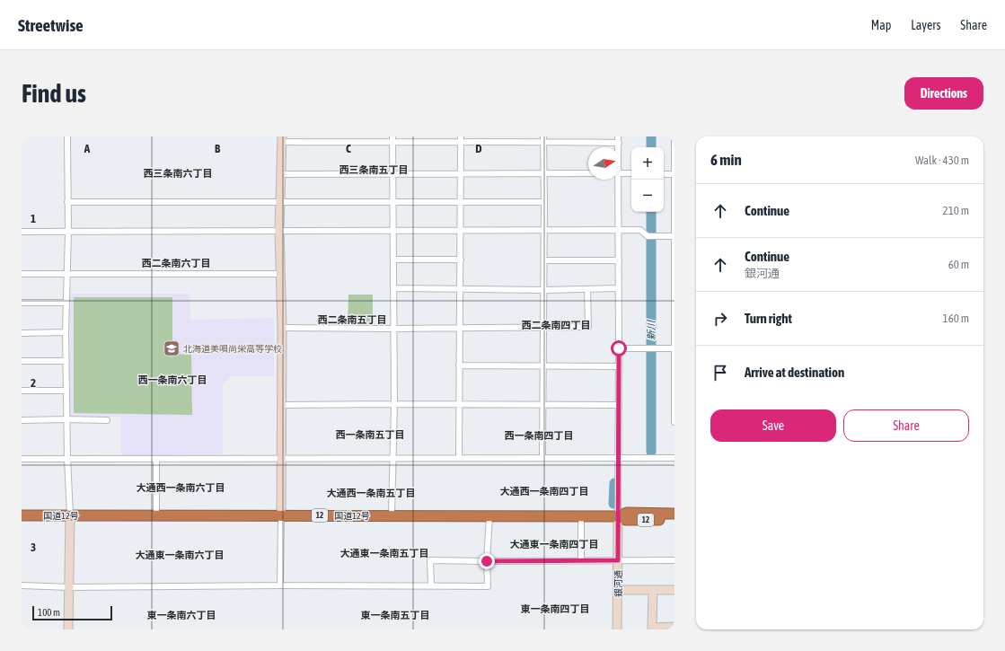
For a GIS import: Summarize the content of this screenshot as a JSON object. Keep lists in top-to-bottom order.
{
  "streets": {
    "highway": ["国道12号", "12"],
    "street": ["銀河通"]
  },
  "crossings": [
    ["国道12号", "銀河通"]
  ],
  "districts": [
    "西三条南五丁目",
    "西三条南六丁目",
    "西二条南六丁目",
    "西二条南五丁目",
    "西二条南四丁目",
    "西一条南六丁目",
    "西一条南五丁目",
    "西一条南四丁目",
    "大通西一条南六丁目",
    "大通西一条南四丁目",
    "大通西一条南五丁目",
    "大通東一条南四丁目",
    "大通東一条南五丁目",
    "大通東一条南六丁目",
    "東一条南四丁目",
    "東一条南六丁目",
    "東一条南五丁目"
  ],
  "water": ["新川"],
  "places": {
    "school or university": ["北海道美唄尚栄高等学校"]
  },
  "scale_bar": "100 m",
  "north": "right",
  "page": {
    "header": "Streetwise",
    "nav": ["Map", "Layers", "Share"],
    "buttons": [
      "Directions",
      ["Save", "Share"]
    ],
    "title": "Find us",
    "heading": ["6 min", "Walk · 430 m"],
    "map_buttons": ["+", "−"],
    "list": [
      ["Continue", "210 m"],
      ["Continue", "銀河通", "60 m"],
      ["Turn right", "160 m"],
      "Arrive at destination"
    ],
    "scale": "100 m"
  },
  "grid": {
    "columns": [
      "A",
      "B",
      "C",
      "D"
    ],
    "rows": ["1", "2", "3"]
  }
}
